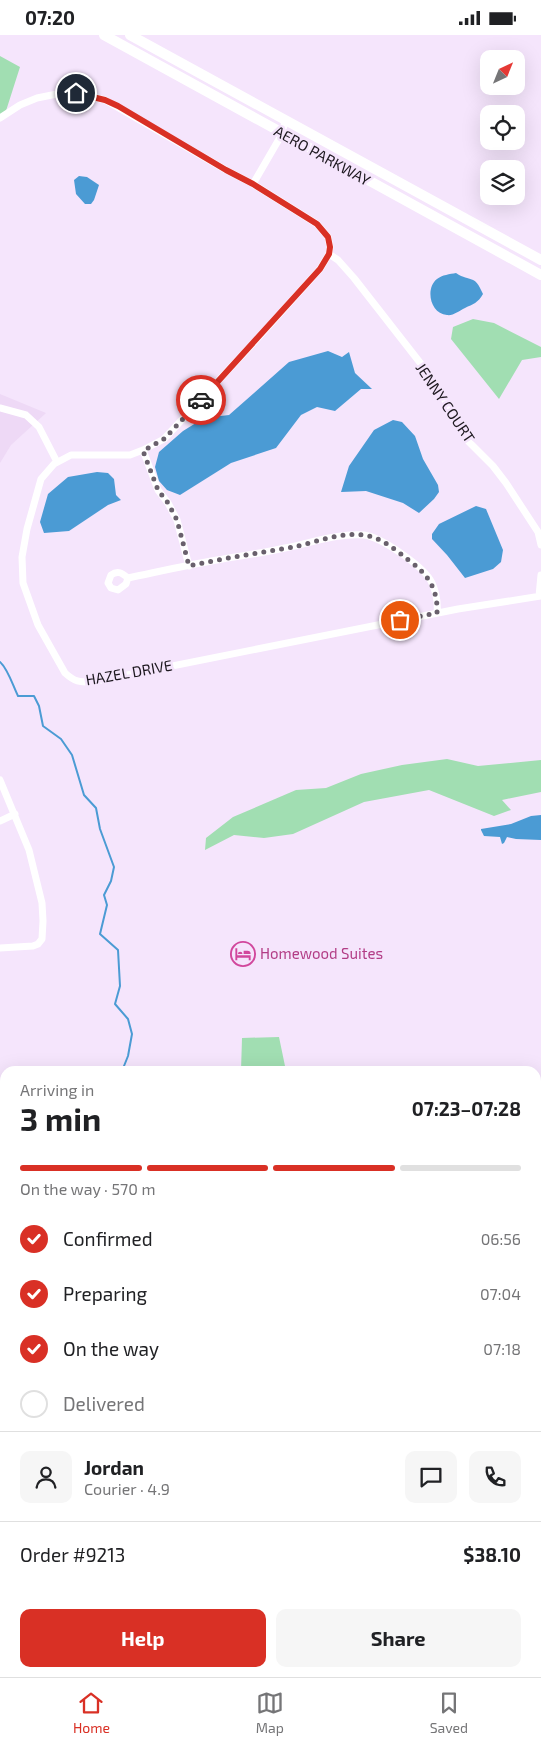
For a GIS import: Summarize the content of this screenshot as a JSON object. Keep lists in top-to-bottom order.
{
  "streets": {
    "main road": ["AERO PARKWAY"],
    "street": ["JENNY COURT", "HAZEL DRIVE"]
  },
  "places": {
    "hotel": ["Homewood Suites"]
  },
  "north": "top right",
  "page": {
    "status": "07:20",
    "heading": ["3 min", "Arriving in", "07:23–07:28"],
    "panel": [
      "Jordan",
      "Courier · 4.9",
      "Order #9213",
      "$38.10"
    ],
    "bar": "On the way · 570 m",
    "list": [
      ["Confirmed", "06:56"],
      ["Preparing", "07:04"],
      ["On the way", "07:18"],
      "Delivered"
    ],
    "buttons": ["Help", "Share"],
    "tabs": ["Home", "Map", "Saved"]
  }
}
